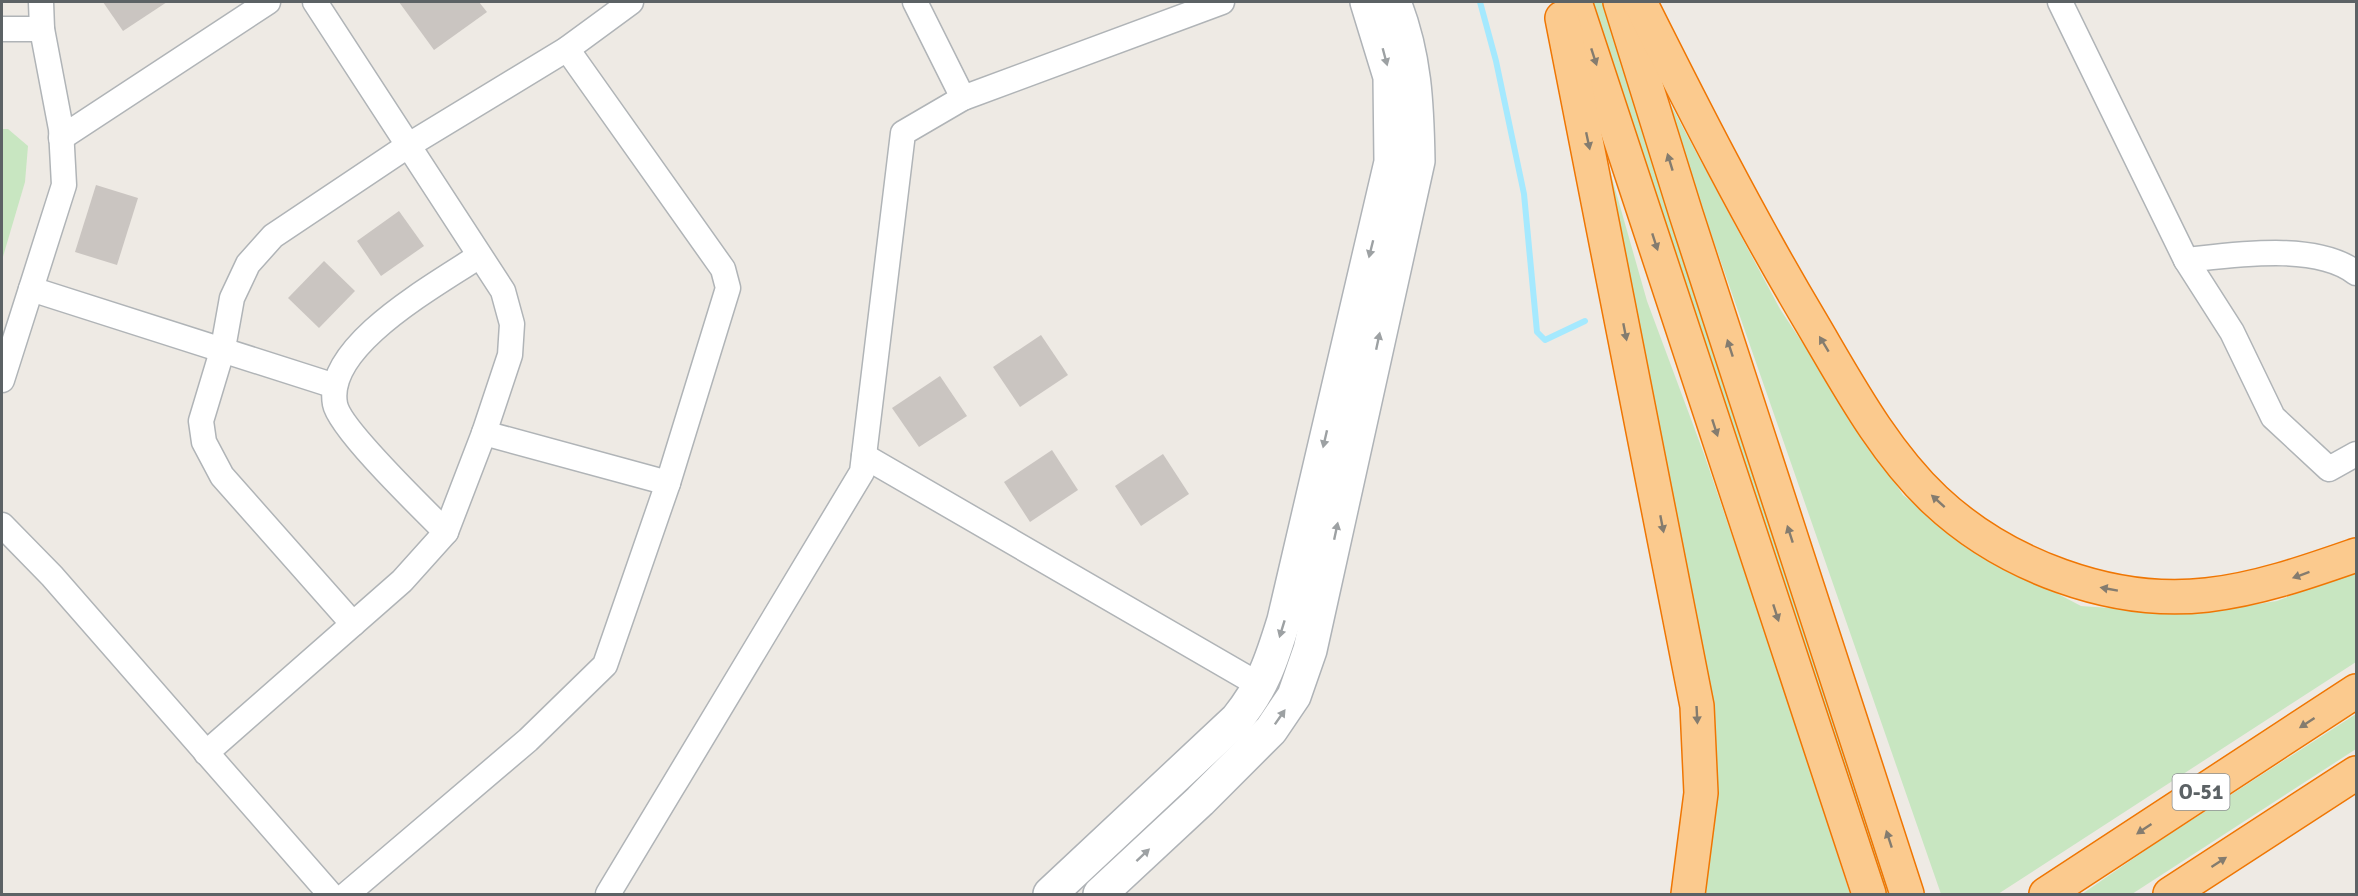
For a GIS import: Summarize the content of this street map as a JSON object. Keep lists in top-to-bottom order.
{
  "streets": {
    "highway": ["O-51"]
  }
}
